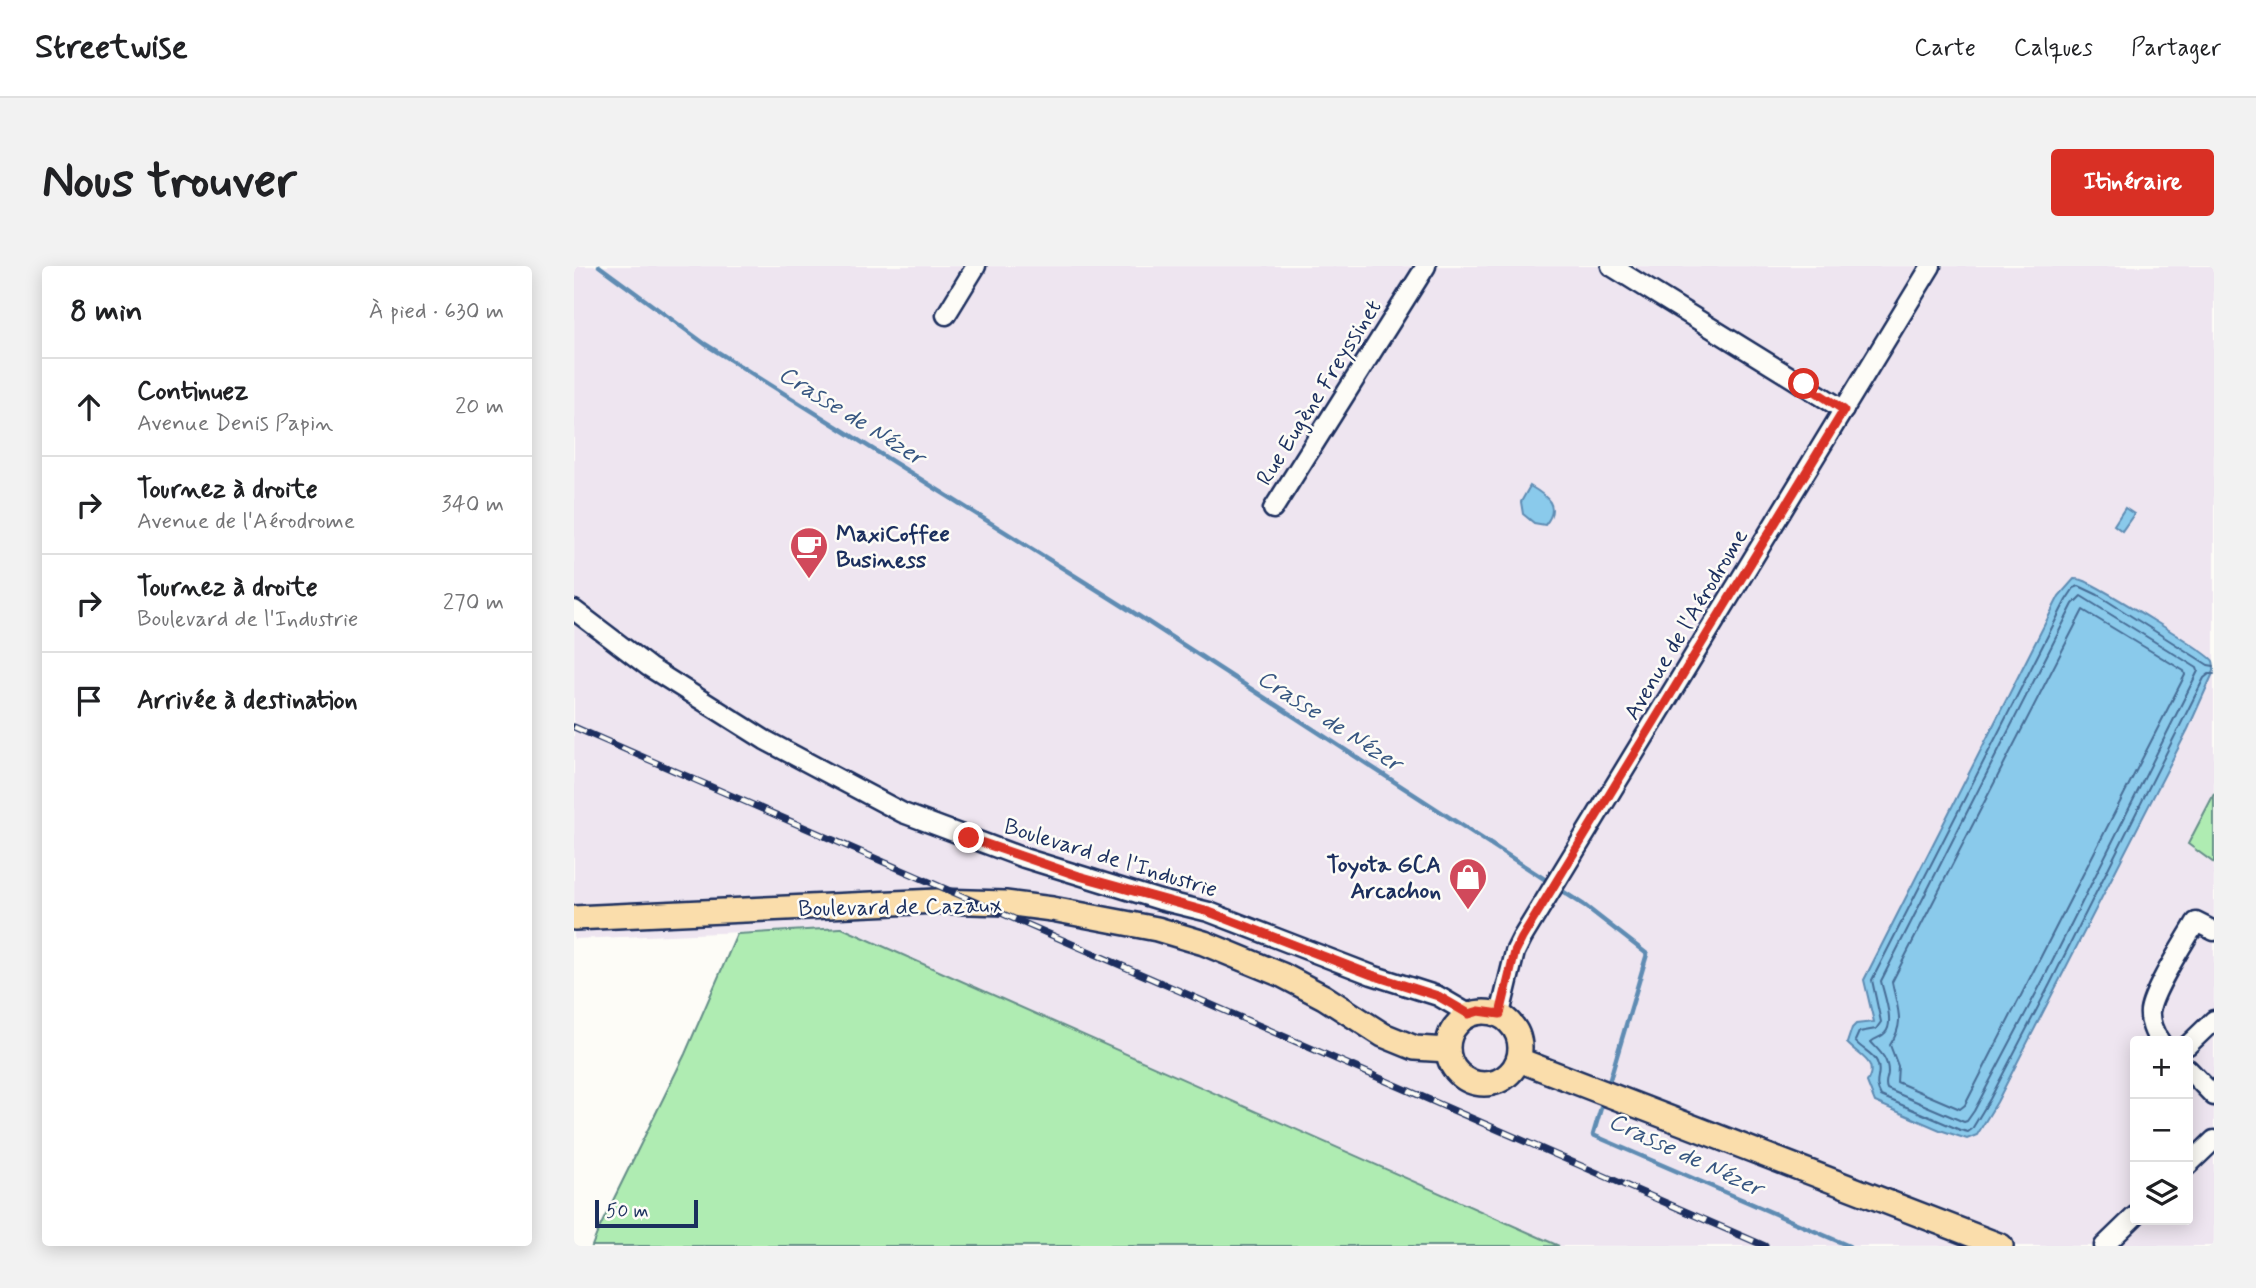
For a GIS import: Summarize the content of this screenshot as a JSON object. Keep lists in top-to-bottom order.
{
  "streets": {
    "main road": ["Boulevard de Cazaux"],
    "street": ["Rue Eugène Freyssinet", "Avenue de l'Aérodrome", "Boulevard de l'Industrie"]
  },
  "crossings": [
    ["Avenue de l'Aérodrome", "Boulevard de l'Industrie"],
    ["Avenue de l'Aérodrome", "Boulevard de Cazaux"],
    ["Boulevard de l'Industrie", "Boulevard de Cazaux"]
  ],
  "water": ["Crasse de Nézer"],
  "places": {
    "cafe": ["MaxiCoffee Business"],
    "shop": ["Toyota GCA Arcachon"]
  },
  "scale_bar": "50 m",
  "page": {
    "header": "Streetwise",
    "nav": ["Carte", "Calques", "Partager"],
    "buttons": "Itinéraire",
    "title": "Nous trouver",
    "heading": ["8 min", "À pied · 630 m"],
    "list": [
      ["Continuez", "Avenue Denis Papin", "20 m"],
      ["Tournez à droite", "Avenue de l'Aérodrome", "340 m"],
      ["Tournez à droite", "Boulevard de l'Industrie", "270 m"],
      "Arrivée à destination"
    ],
    "map_buttons": ["+", "−"],
    "scale": "50 m"
  }
}
